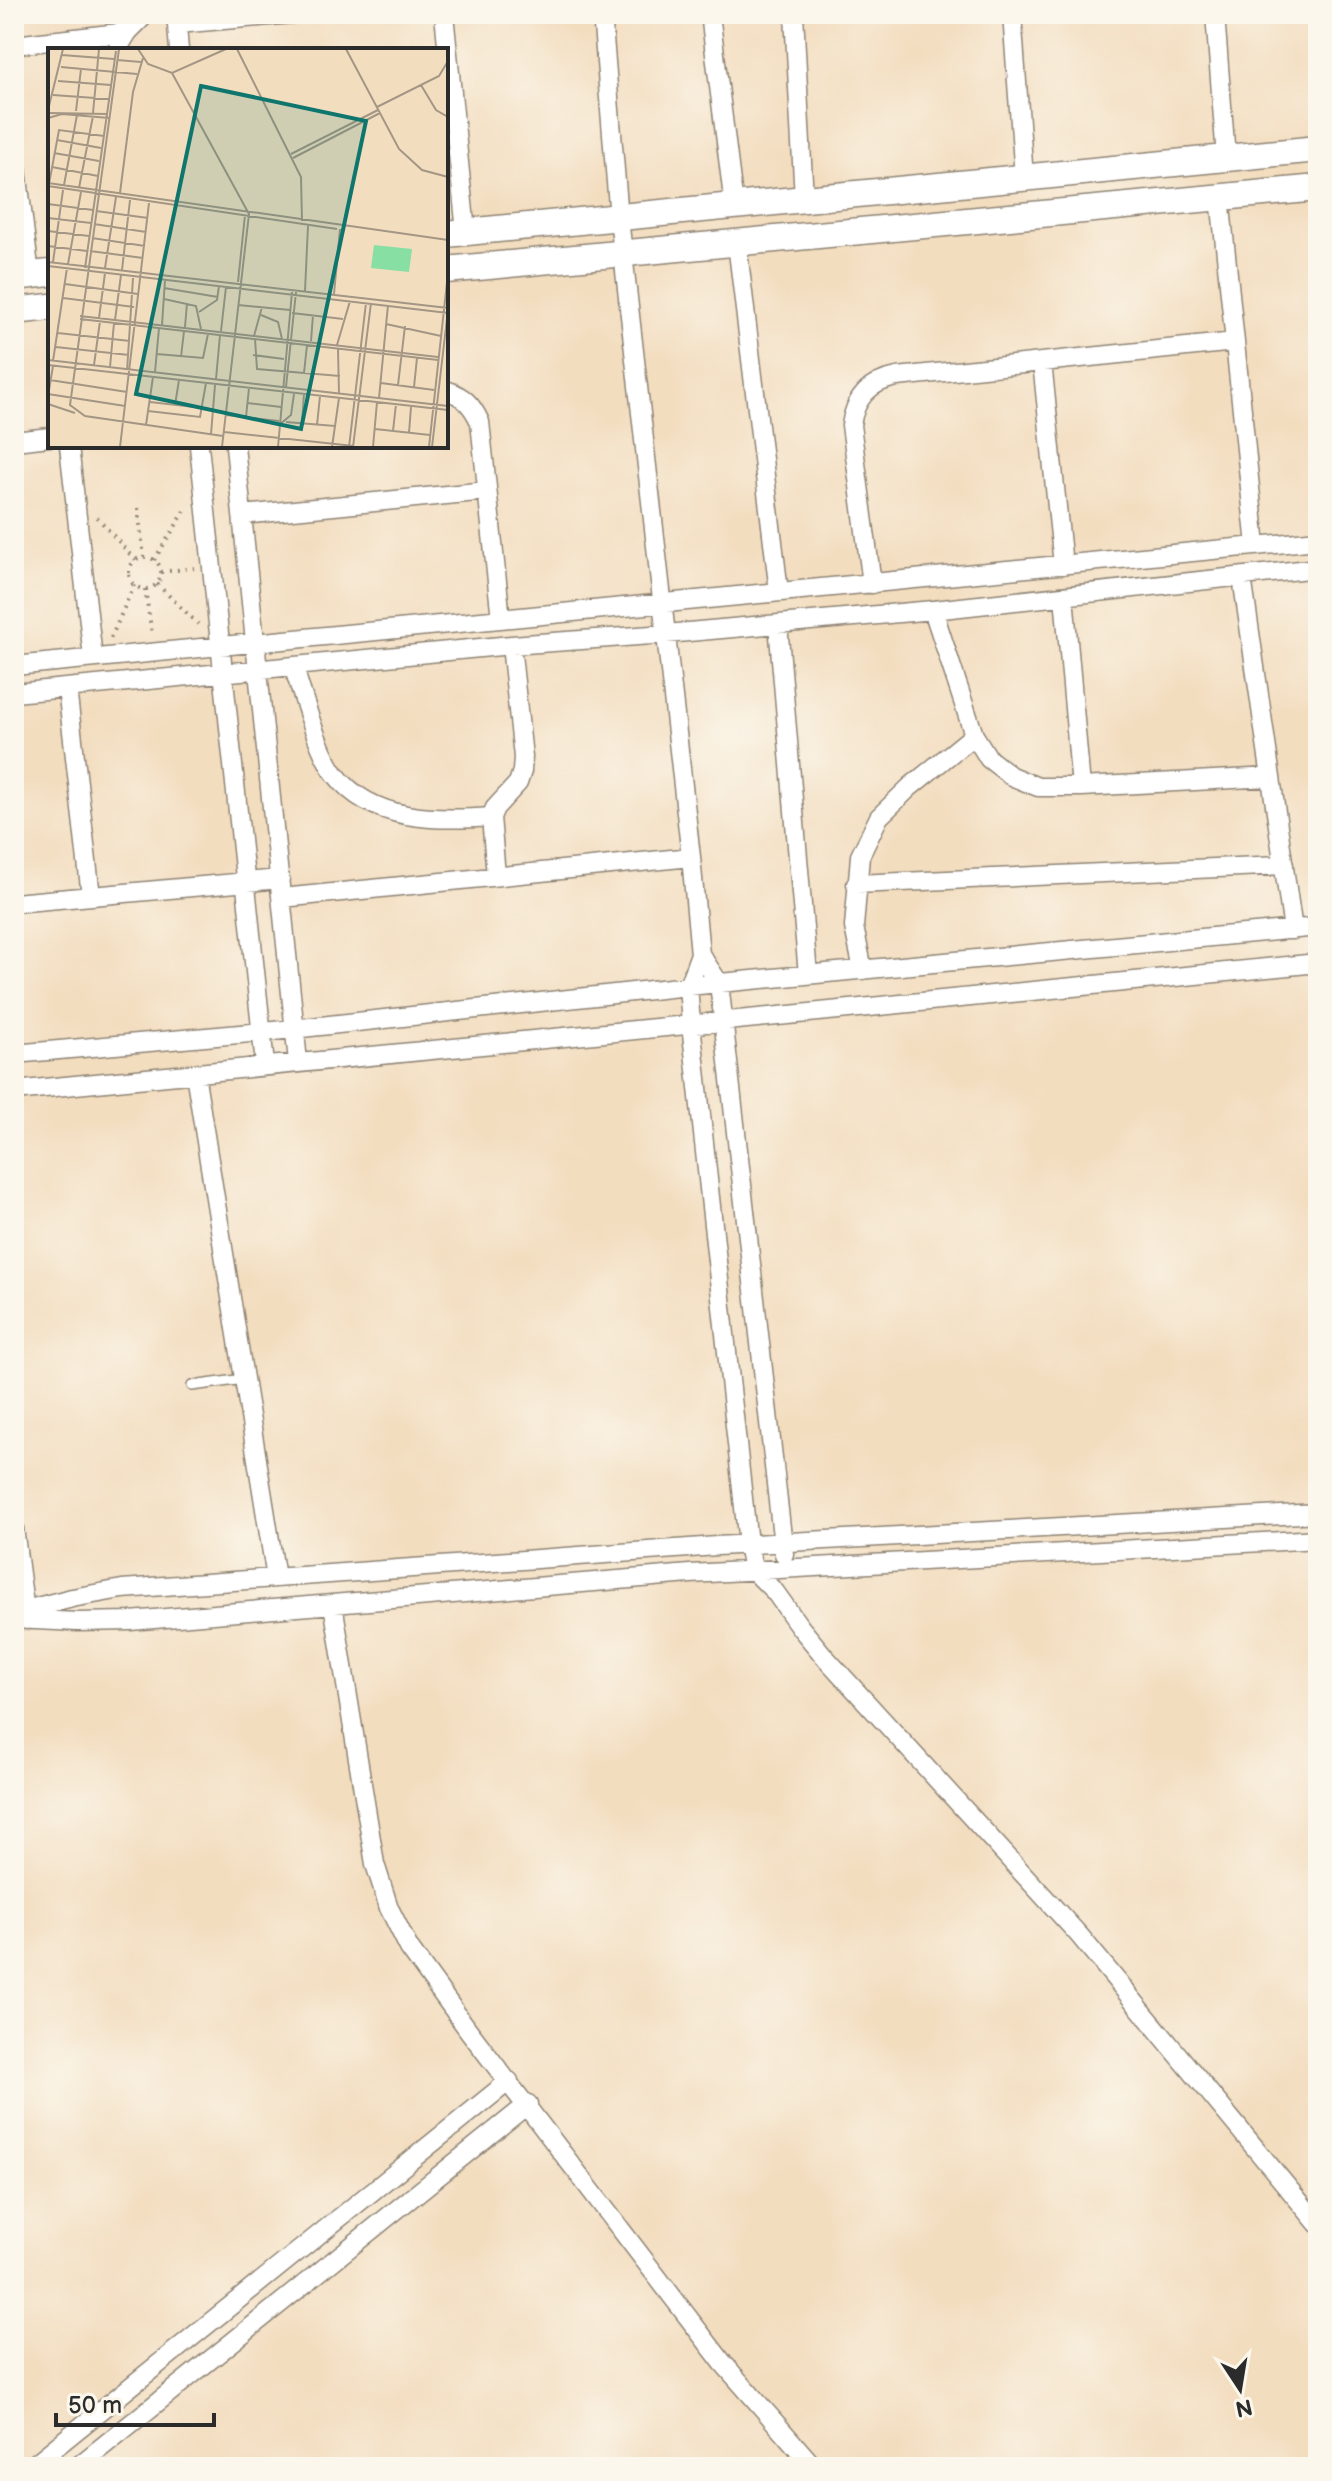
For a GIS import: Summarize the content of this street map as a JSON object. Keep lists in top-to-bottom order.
{
  "scale_bar": "50 m",
  "north": "bottom"
}
